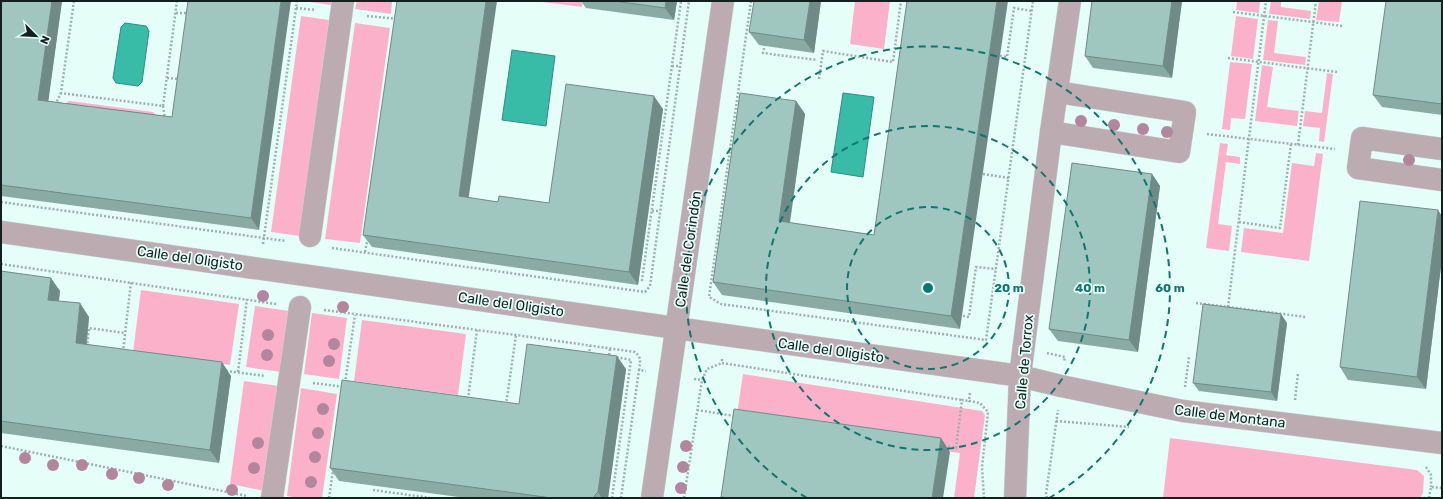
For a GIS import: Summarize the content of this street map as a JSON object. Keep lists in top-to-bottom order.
{
  "streets": {
    "street": [
      "Calle del Corindón",
      "Calle del Oligisto",
      "Calle de Torrox",
      "Calle de Montana"
    ]
  },
  "crossings": [
    ["Calle del Corindón", "Calle del Oligisto"],
    ["Calle del Oligisto", "Calle de Torrox"],
    ["Calle del Oligisto", "Calle de Montana"],
    ["Calle de Torrox", "Calle de Montana"]
  ],
  "north": "bottom right",
  "rings": ["20 m", "40 m", "60 m"]
}
